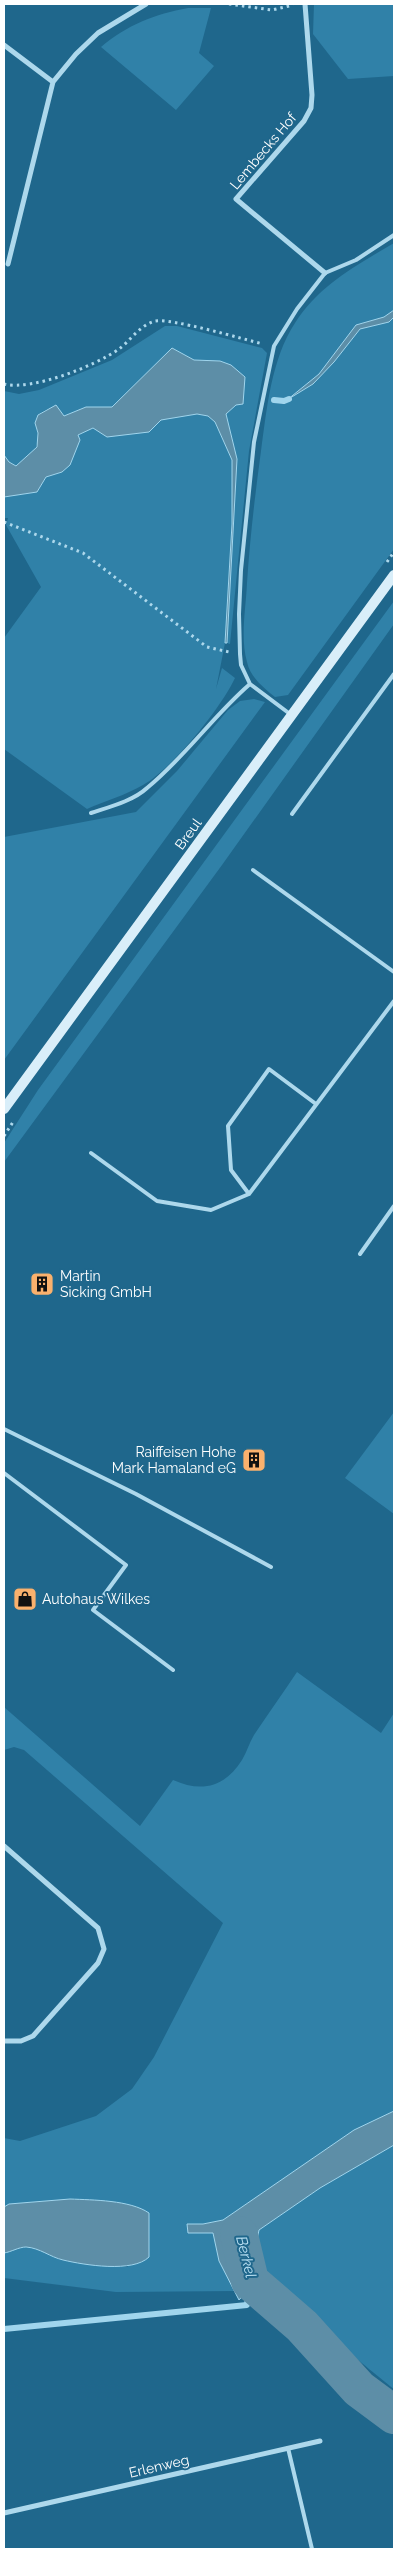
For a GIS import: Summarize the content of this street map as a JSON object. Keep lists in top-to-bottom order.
{
  "streets": {
    "main road": ["Breul"],
    "street": ["Lembecks Hof", "Erlenweg"]
  },
  "water": ["Berkel"],
  "places": {
    "building": ["Martin Sicking GmbH", "Raiffeisen Hohe Mark Hamaland eG"],
    "shop": ["Autohaus Wilkes"]
  }
}
